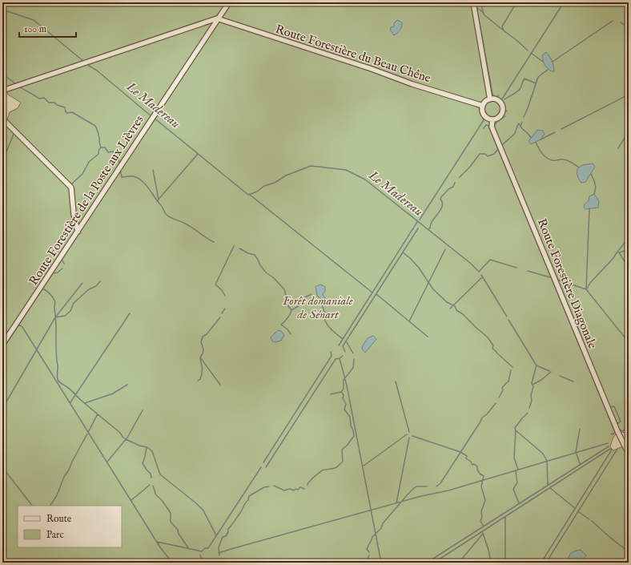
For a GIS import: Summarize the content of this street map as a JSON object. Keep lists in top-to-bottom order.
{
  "streets": {
    "street": ["Route Forestière du Beau Chêne", "Route Forestière de la Poste aux Lièvres", "Route Forestière Diagonale"]
  },
  "crossings": [
    ["Route Forestière du Beau Chêne", "Route Forestière de la Poste aux Lièvres"],
    ["Route Forestière du Beau Chêne", "Route Forestière Diagonale"]
  ],
  "water": ["Le Madereau"],
  "parks": ["Forêt domaniale de Sénart"],
  "legend": ["Route", "Parc"],
  "scale_bar": "100 m"
}
